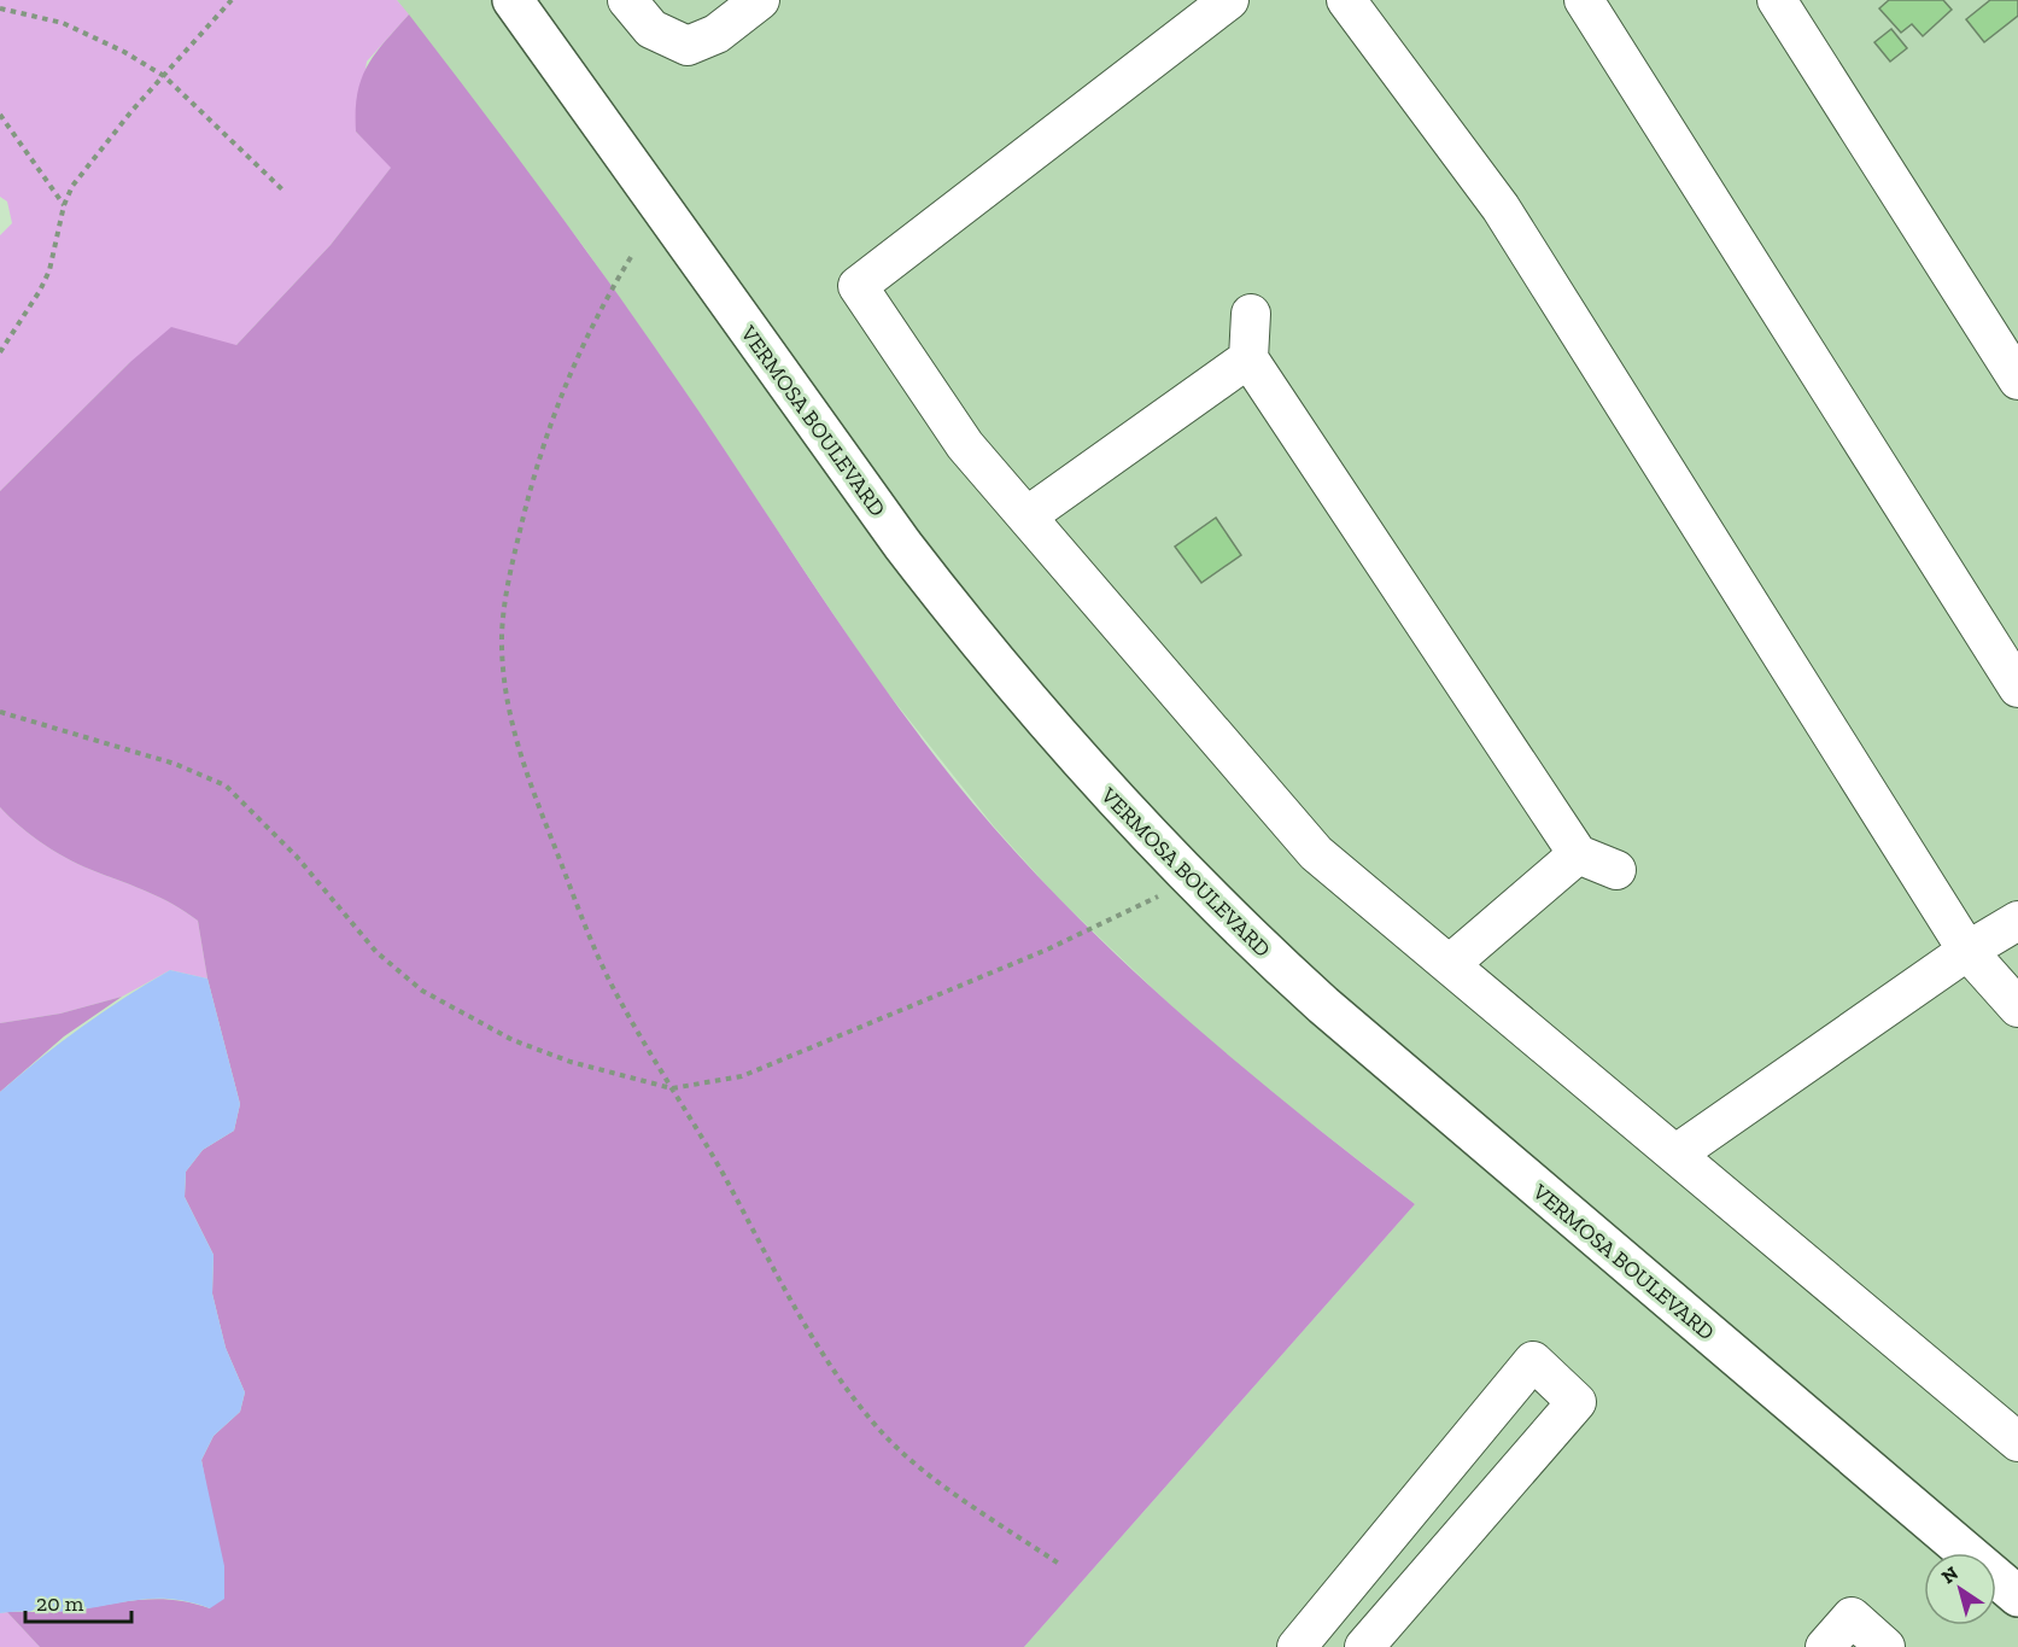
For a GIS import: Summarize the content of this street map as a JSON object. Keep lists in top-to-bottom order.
{
  "streets": {
    "main road": ["VERMOSA BOULEVARD"]
  },
  "scale_bar": "20 m",
  "north": "top left"
}
